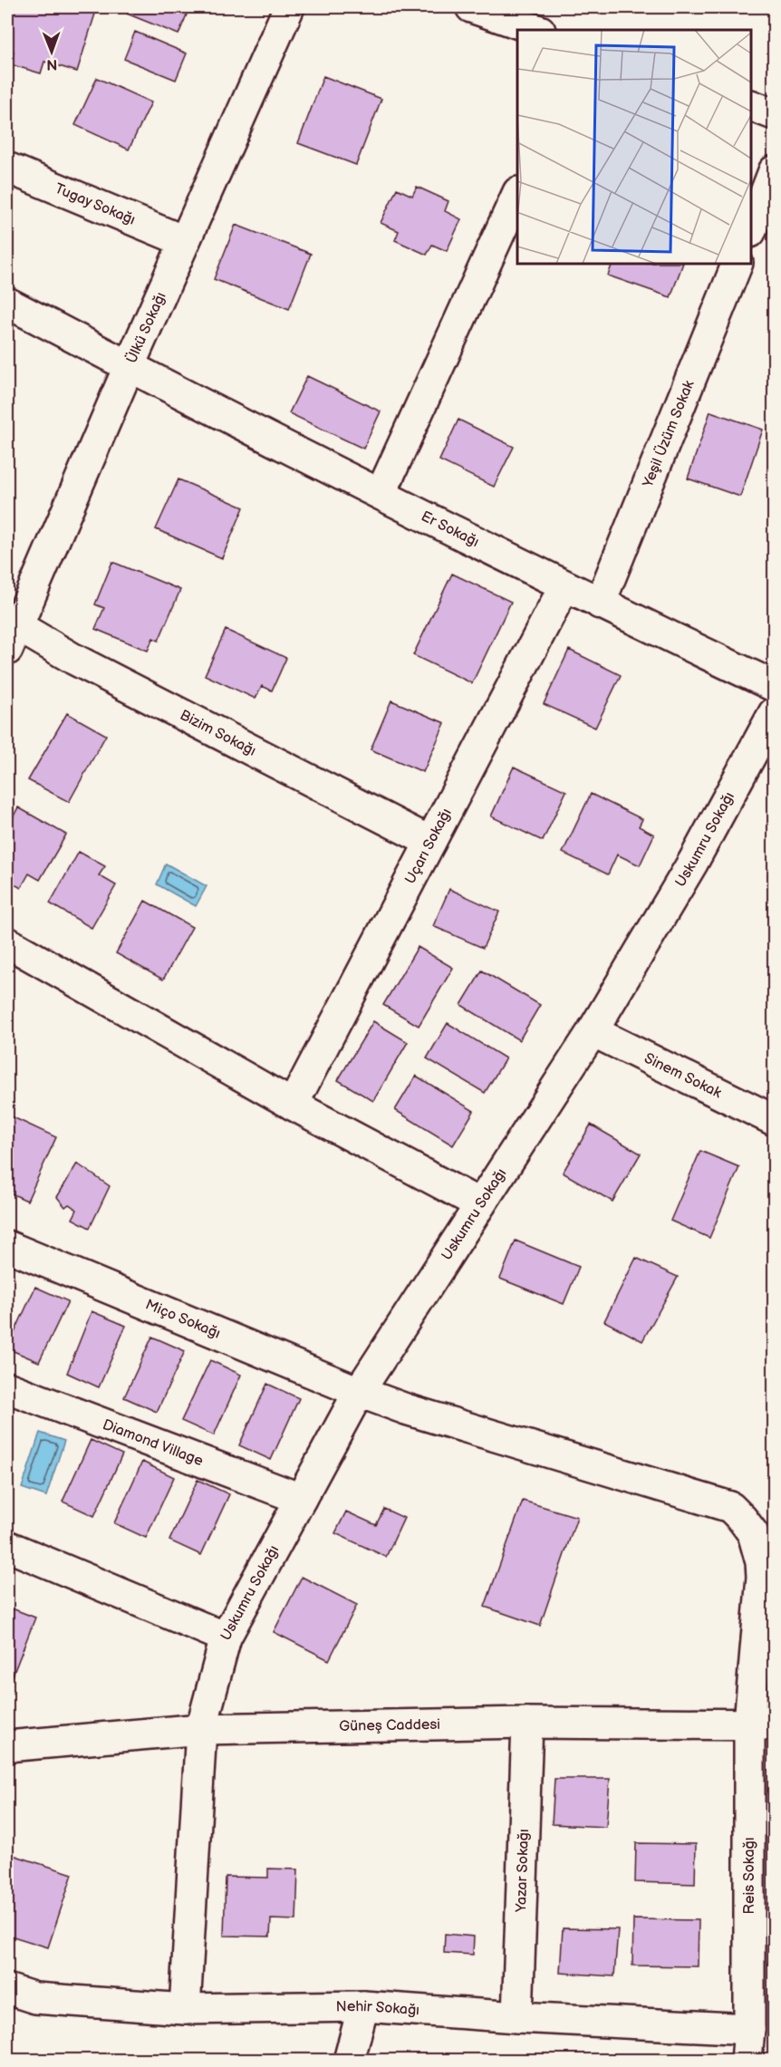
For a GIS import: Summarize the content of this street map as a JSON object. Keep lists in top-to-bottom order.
{
  "streets": {
    "street": [
      "Tugay Sokağı",
      "Ülkü Sokağı",
      "Yeşil Üzüm Sokak",
      "Er Sokağı",
      "Bizim Sokağı",
      "Uskumru Sokağı",
      "Uçarı Sokağı",
      "Sinem Sokak",
      "Miço Sokağı",
      "Diamond Village",
      "Güneş Caddesi",
      "Yazar Sokağı",
      "Reis Sokağı",
      "Nehir Sokağı"
    ]
  },
  "crossings": [
    ["Tugay Sokağı", "Ülkü Sokağı"],
    ["Ülkü Sokağı", "Er Sokağı"],
    ["Ülkü Sokağı", "Bizim Sokağı"],
    ["Yeşil Üzüm Sokak", "Er Sokağı"],
    ["Er Sokağı", "Uçarı Sokağı"],
    ["Bizim Sokağı", "Uçarı Sokağı"],
    ["Uskumru Sokağı", "Sinem Sokak"],
    ["Uskumru Sokağı", "Miço Sokağı"],
    ["Uskumru Sokağı", "Diamond Village"],
    ["Uskumru Sokağı", "Güneş Caddesi"],
    ["Uskumru Sokağı", "Nehir Sokağı"],
    ["Miço Sokağı", "Güneş Caddesi"],
    ["Miço Sokağı", "Reis Sokağı"],
    ["Güneş Caddesi", "Yazar Sokağı"],
    ["Güneş Caddesi", "Reis Sokağı"],
    ["Yazar Sokağı", "Nehir Sokağı"],
    ["Reis Sokağı", "Nehir Sokağı"]
  ],
  "north": "bottom"
}
